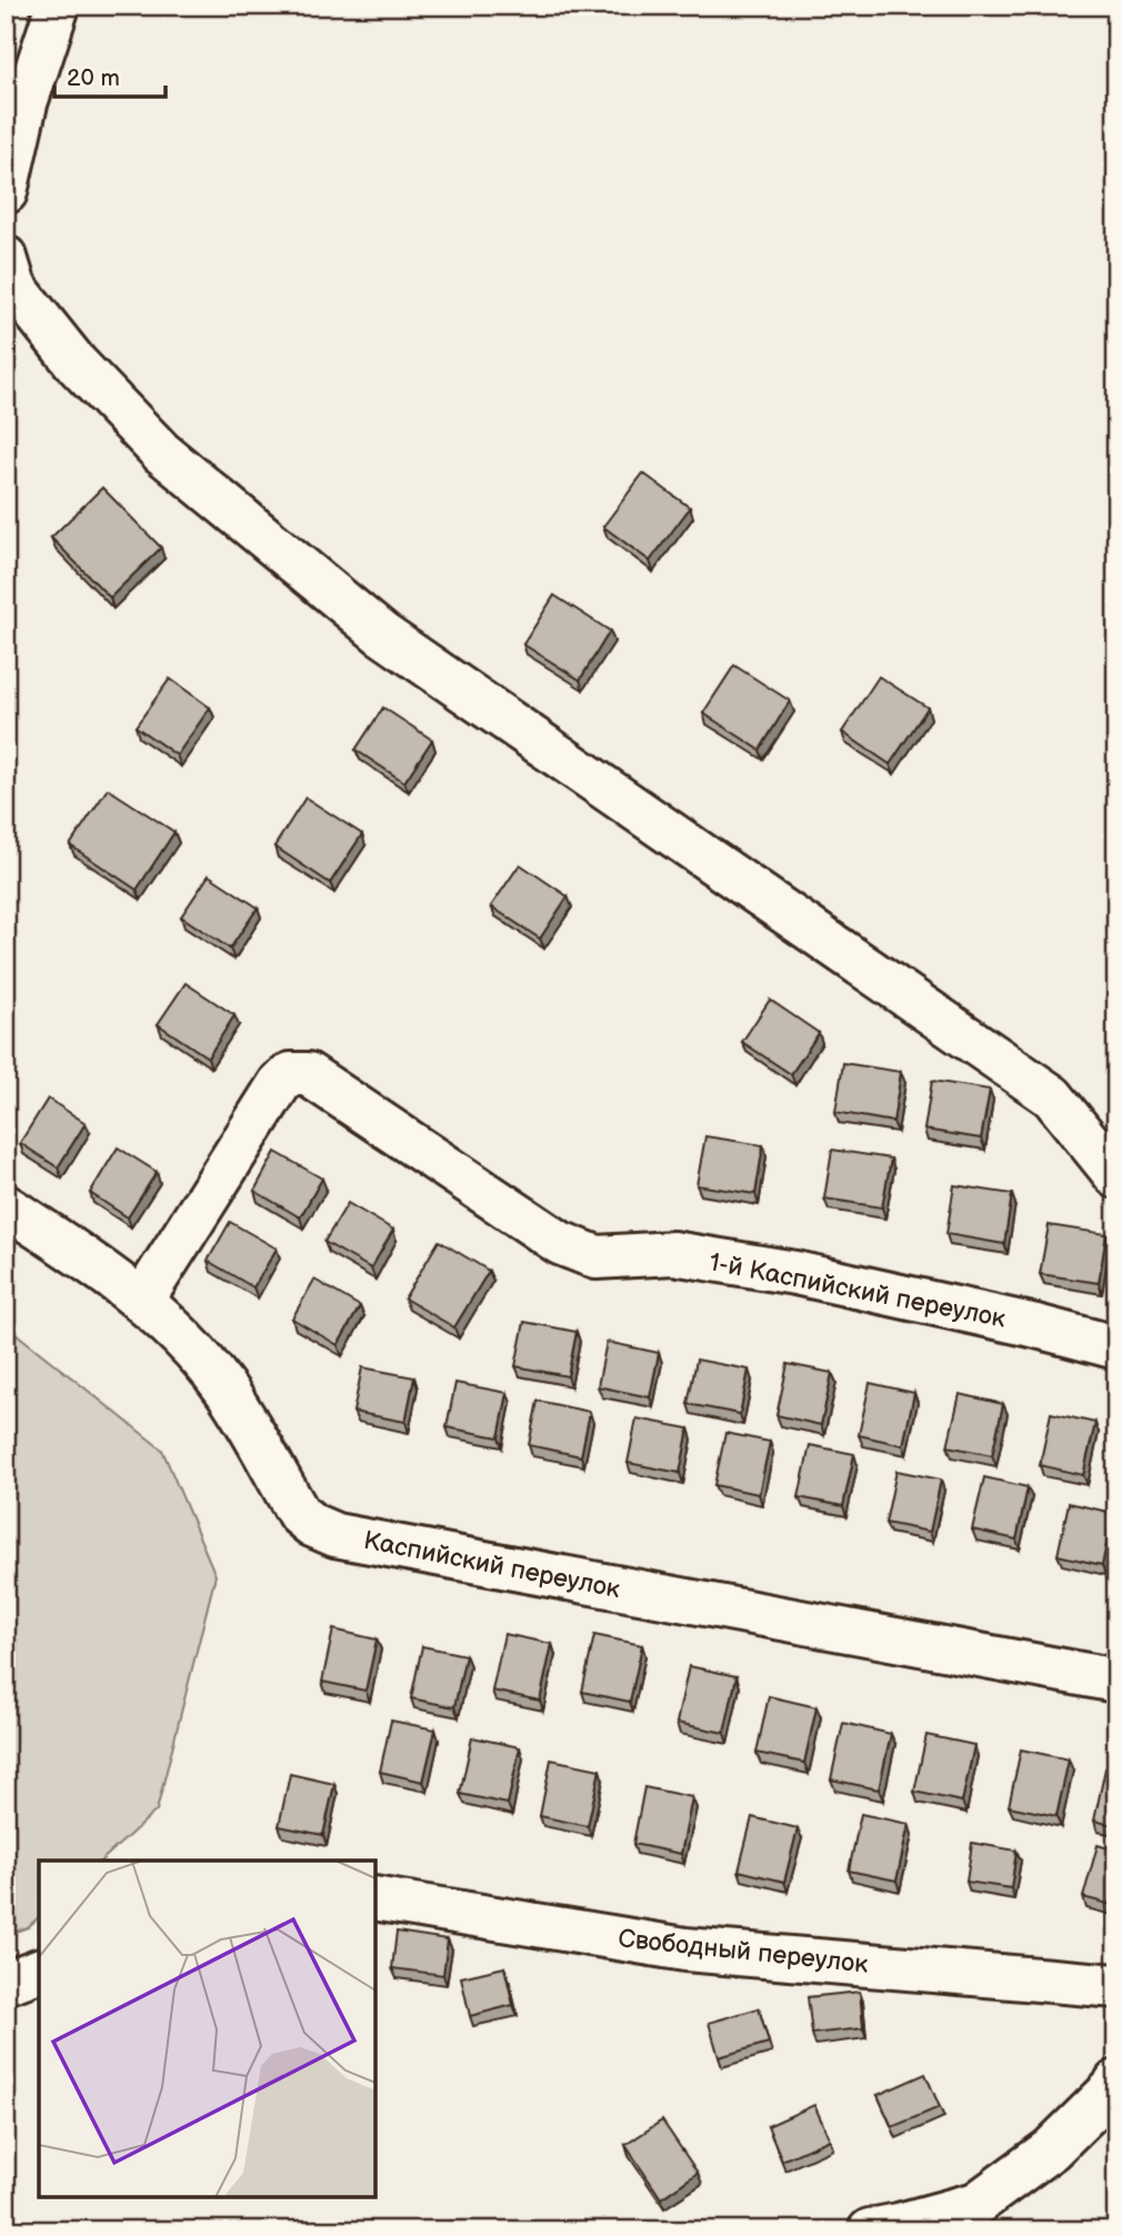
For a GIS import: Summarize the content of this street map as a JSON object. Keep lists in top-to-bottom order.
{
  "streets": {
    "street": ["1-й Каспийский переулок", "Каспийский переулок", "Свободный переулок"]
  },
  "crossings": [
    ["1-й Каспийский переулок", "Каспийский переулок"]
  ],
  "scale_bar": "20 m"
}
